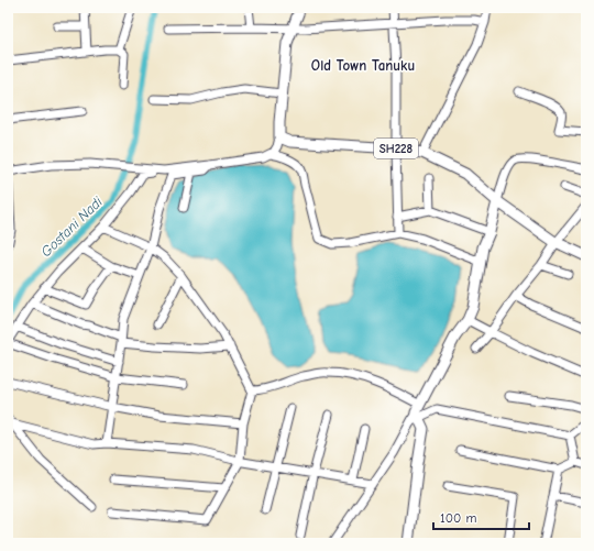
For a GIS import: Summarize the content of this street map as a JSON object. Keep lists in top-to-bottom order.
{
  "streets": {
    "main road": ["SH228"]
  },
  "districts": ["Old Town Tanuku"],
  "water": ["Gostani Nadi"],
  "scale_bar": "100 m"
}
